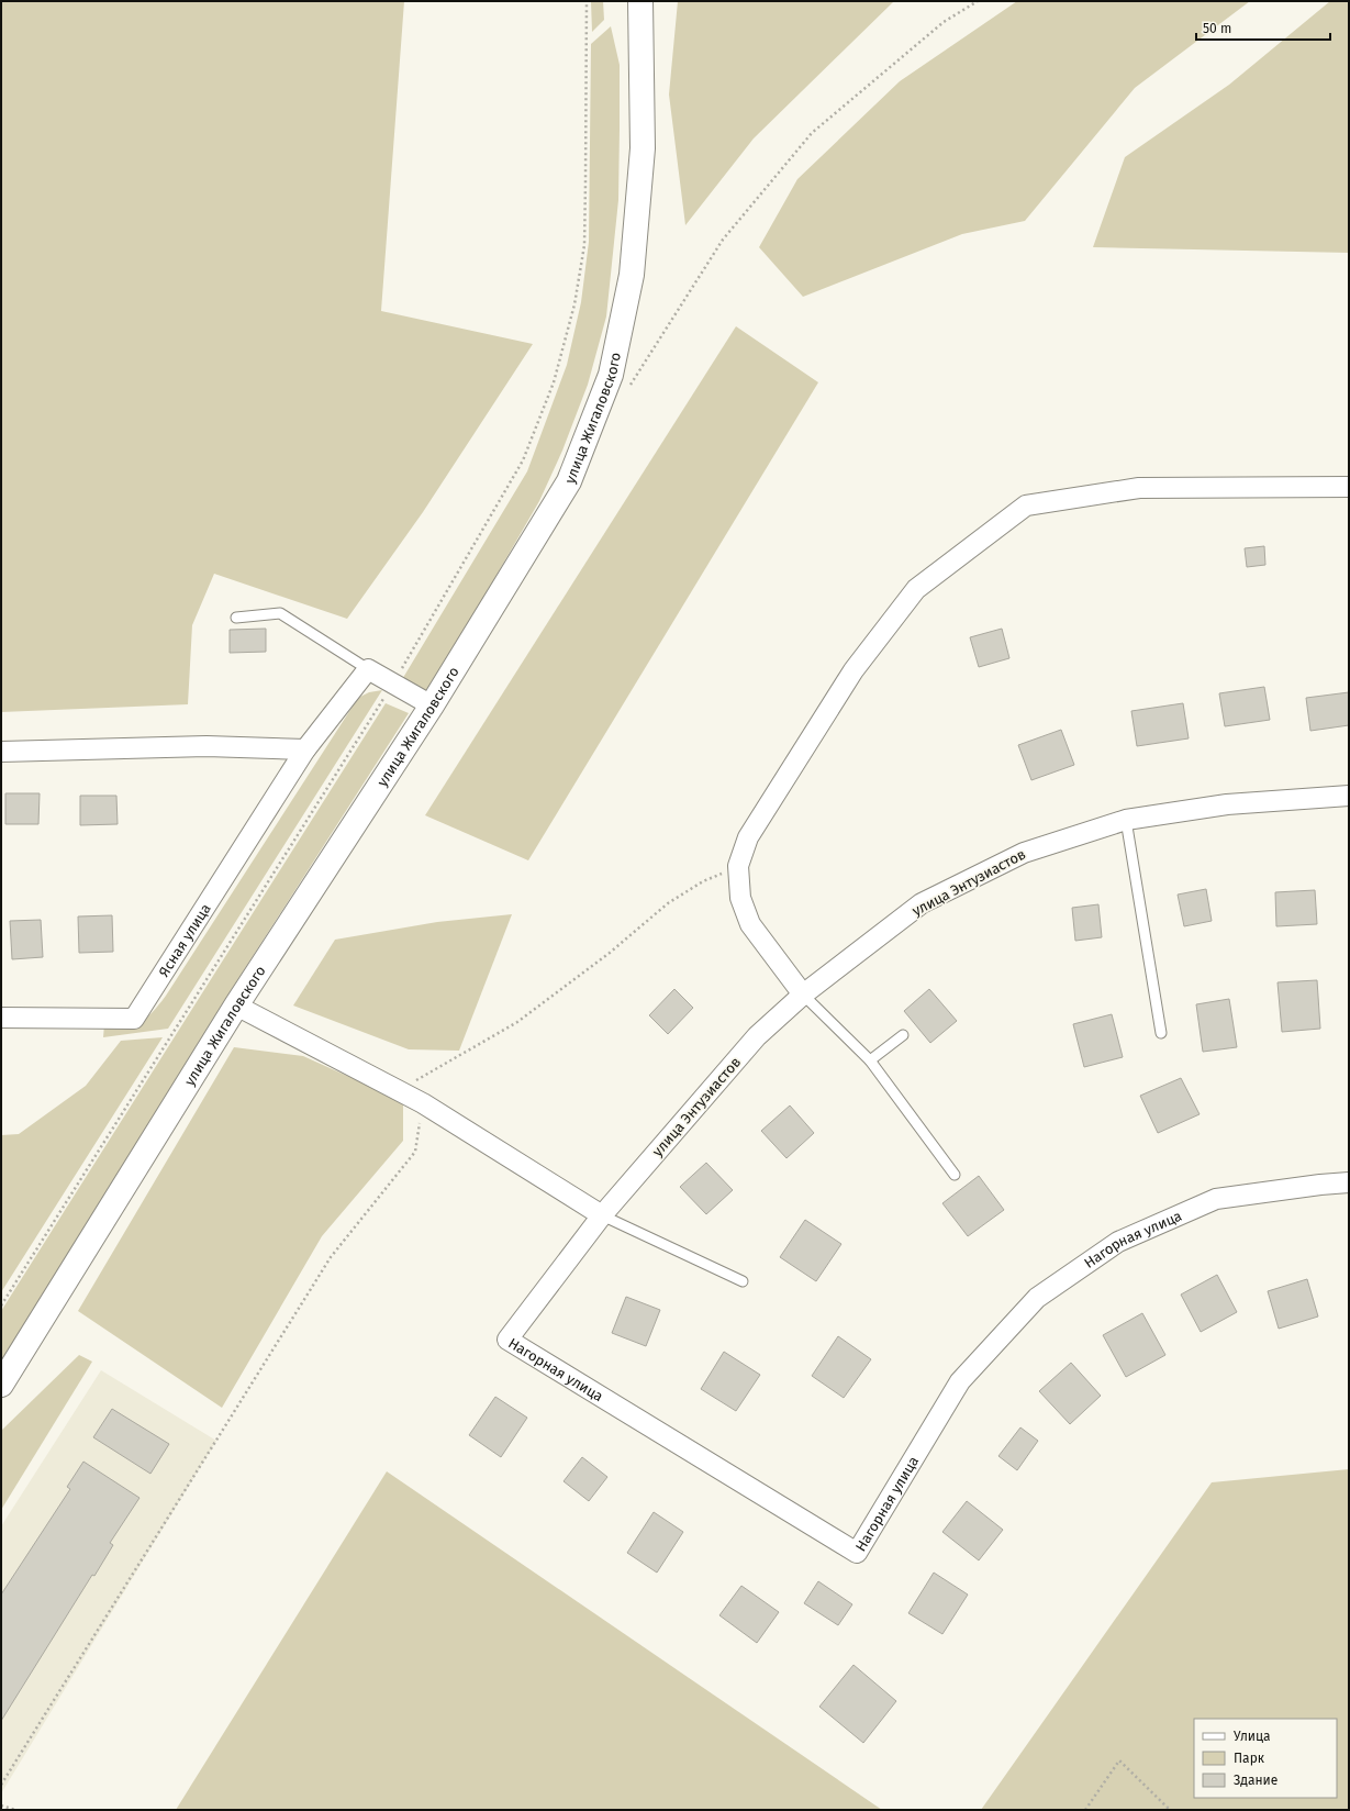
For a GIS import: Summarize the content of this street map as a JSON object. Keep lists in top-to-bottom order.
{
  "streets": {
    "main road": ["улица Жигаловского"],
    "street": ["улица Энтузиастов", "Ясная улица", "Нагорная улица"]
  },
  "crossings": [
    ["улица Энтузиастов", "Нагорная улица"]
  ],
  "legend": ["Улица", "Парк", "Здание"],
  "scale_bar": "50 m"
}
